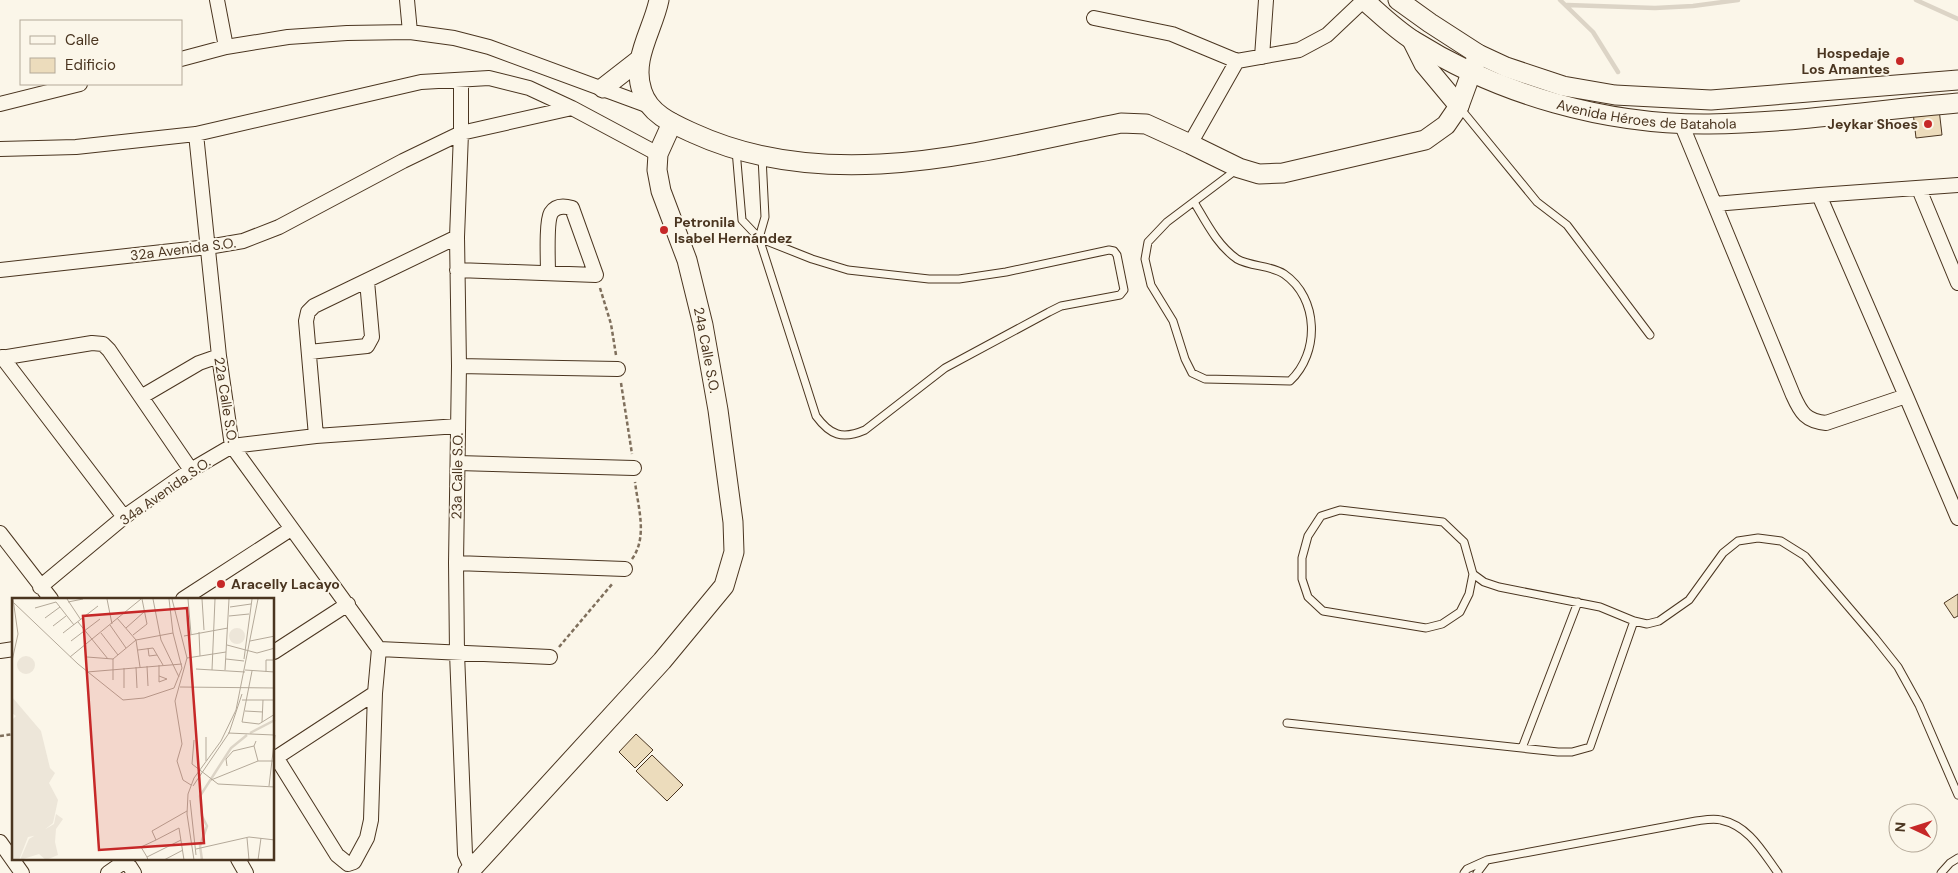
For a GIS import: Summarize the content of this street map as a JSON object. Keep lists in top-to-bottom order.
{
  "streets": {
    "street": [
      "Avenida Héroes de Batahola",
      "32a Avenida S.O.",
      "24a Calle S.O.",
      "22a Calle S.O.",
      "23a Calle S.O.",
      "34a Avenida S.O."
    ]
  },
  "crossings": [
    ["32a Avenida S.O.", "22a Calle S.O."],
    ["32a Avenida S.O.", "23a Calle S.O."],
    ["24a Calle S.O.", "23a Calle S.O."],
    ["22a Calle S.O.", "34a Avenida S.O."],
    ["23a Calle S.O.", "34a Avenida S.O."]
  ],
  "places": [
    "Hospedaje Los Amantes",
    "Jeykar Shoes",
    "Petronila Isabel Hernández",
    "Aracelly Lacayo"
  ],
  "legend": ["Calle", "Edificio"],
  "north": "left"
}
